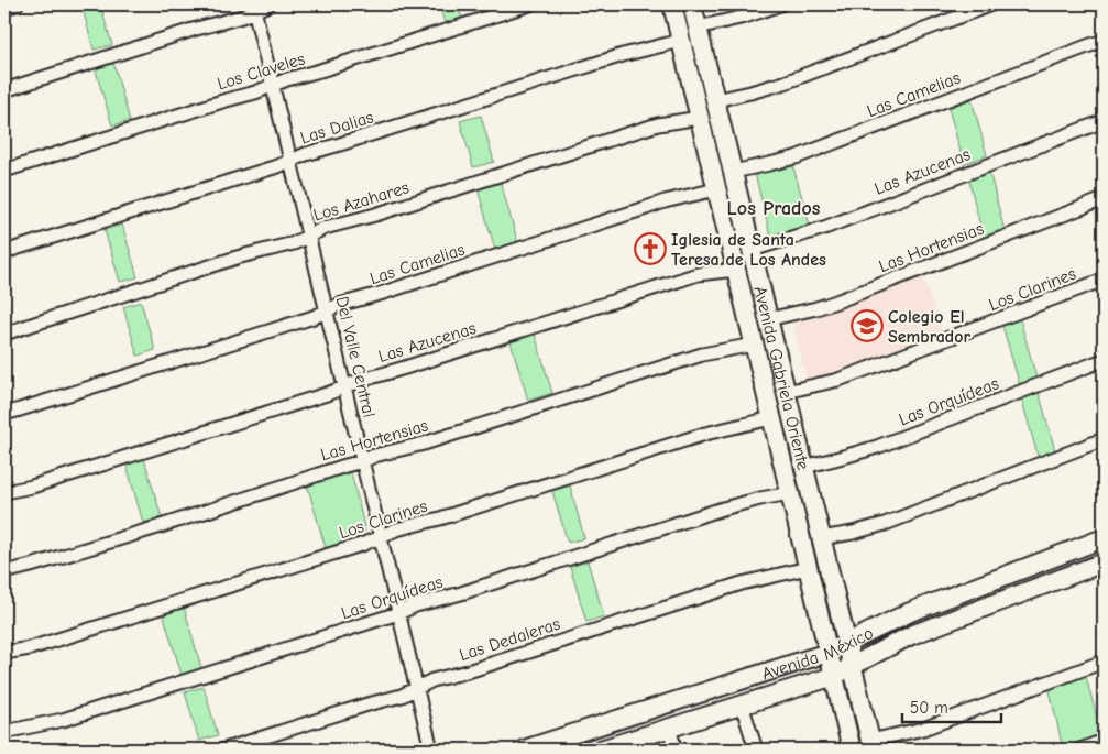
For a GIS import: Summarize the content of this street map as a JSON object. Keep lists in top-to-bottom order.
{
  "streets": {
    "main road": ["Avenida Gabriela Oriente", "Avenida México"],
    "street": [
      "Los Claveles",
      "Las Camelias",
      "Las Dalias",
      "Las Azucenas",
      "Los Azahares",
      "Las Hortensias",
      "Los Clarines",
      "Del Valle Central",
      "Las Orquídeas",
      "Las Dedaleras"
    ]
  },
  "crossings": [
    ["Los Claveles", "Del Valle Central"],
    ["Las Camelias", "Del Valle Central"],
    ["Las Camelias", "Avenida Gabriela Oriente"],
    ["Las Dalias", "Del Valle Central"],
    ["Las Dalias", "Avenida Gabriela Oriente"],
    ["Las Azucenas", "Del Valle Central"],
    ["Las Azucenas", "Avenida Gabriela Oriente"],
    ["Los Azahares", "Del Valle Central"],
    ["Los Azahares", "Avenida Gabriela Oriente"],
    ["Las Hortensias", "Del Valle Central"],
    ["Las Hortensias", "Avenida Gabriela Oriente"],
    ["Los Clarines", "Del Valle Central"],
    ["Los Clarines", "Avenida Gabriela Oriente"],
    ["Del Valle Central", "Las Orquídeas"],
    ["Del Valle Central", "Las Dedaleras"],
    ["Avenida Gabriela Oriente", "Las Orquídeas"],
    ["Avenida Gabriela Oriente", "Las Dedaleras"],
    ["Avenida Gabriela Oriente", "Avenida México"]
  ],
  "districts": ["Los Prados"],
  "places": {
    "church": ["Iglesia de Santa Teresa de Los Andes"],
    "school or university": ["Colegio El Sembrador"]
  },
  "scale_bar": "50 m"
}
